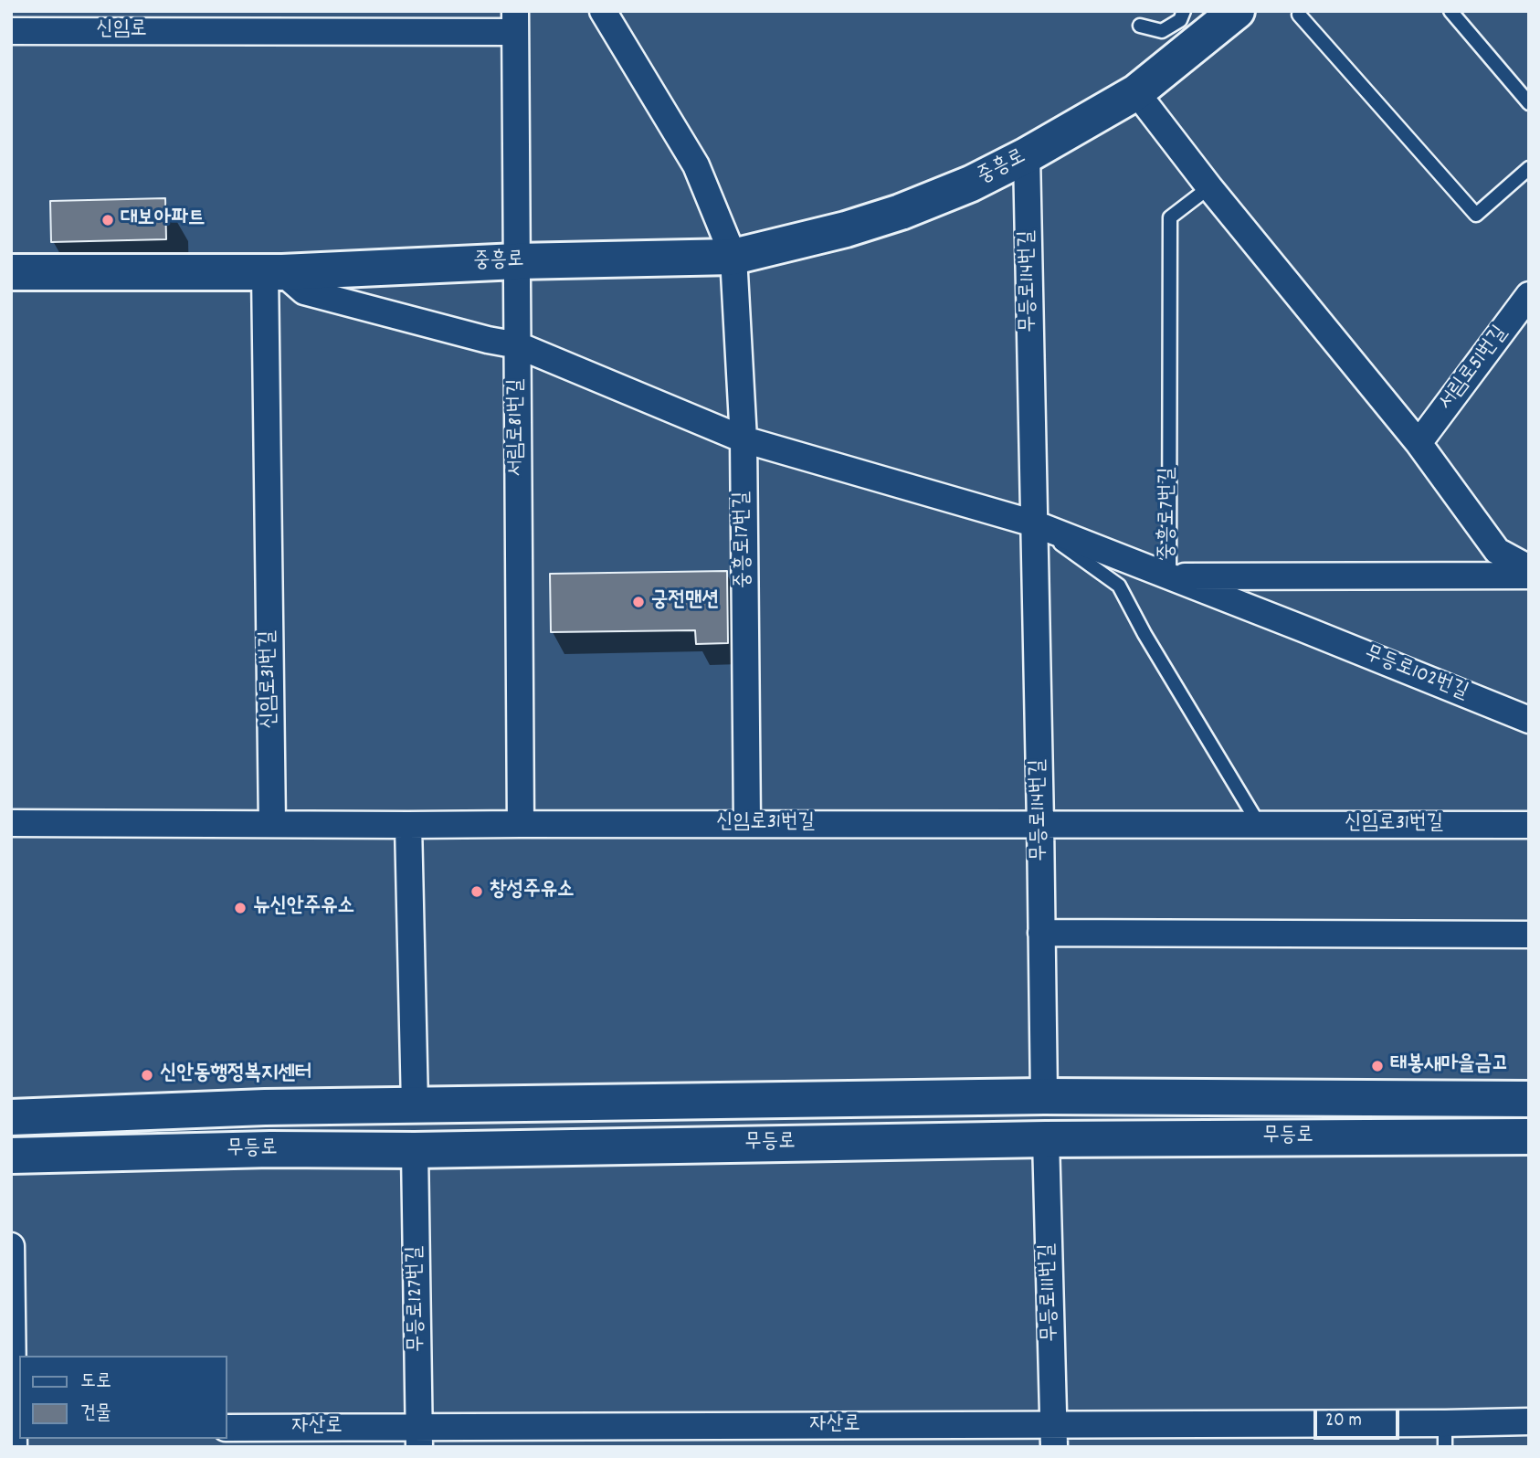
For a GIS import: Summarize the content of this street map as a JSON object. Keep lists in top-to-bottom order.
{
  "streets": {
    "street": [
      "신임로",
      "중흥로",
      "무등로114번길",
      "서림로51번길",
      "서림로81번길",
      "중흥로7번길",
      "중흥로17번길",
      "무등로102번길",
      "신임로31번길",
      "무등로",
      "무등로111번길",
      "무등로127번길",
      "자산로"
    ]
  },
  "crossings": [
    ["신임로", "서림로81번길"],
    ["중흥로", "무등로114번길"],
    ["중흥로", "서림로81번길"],
    ["중흥로", "중흥로17번길"],
    ["중흥로", "신임로31번길"],
    ["무등로114번길", "신임로31번길"],
    ["무등로114번길", "무등로"],
    ["서림로81번길", "신임로31번길"],
    ["중흥로7번길", "무등로102번길"],
    ["중흥로17번길", "신임로31번길"],
    ["무등로", "무등로111번길"],
    ["무등로", "무등로127번길"],
    ["무등로111번길", "자산로"],
    ["무등로127번길", "자산로"]
  ],
  "places": [
    "대보아파트",
    "궁전맨션",
    "창성주유소",
    "뉴신안주유소",
    "태봉새마을금고",
    "신안동행정복지센터"
  ],
  "legend": ["도로", "건물"],
  "scale_bar": "20 m"
}
